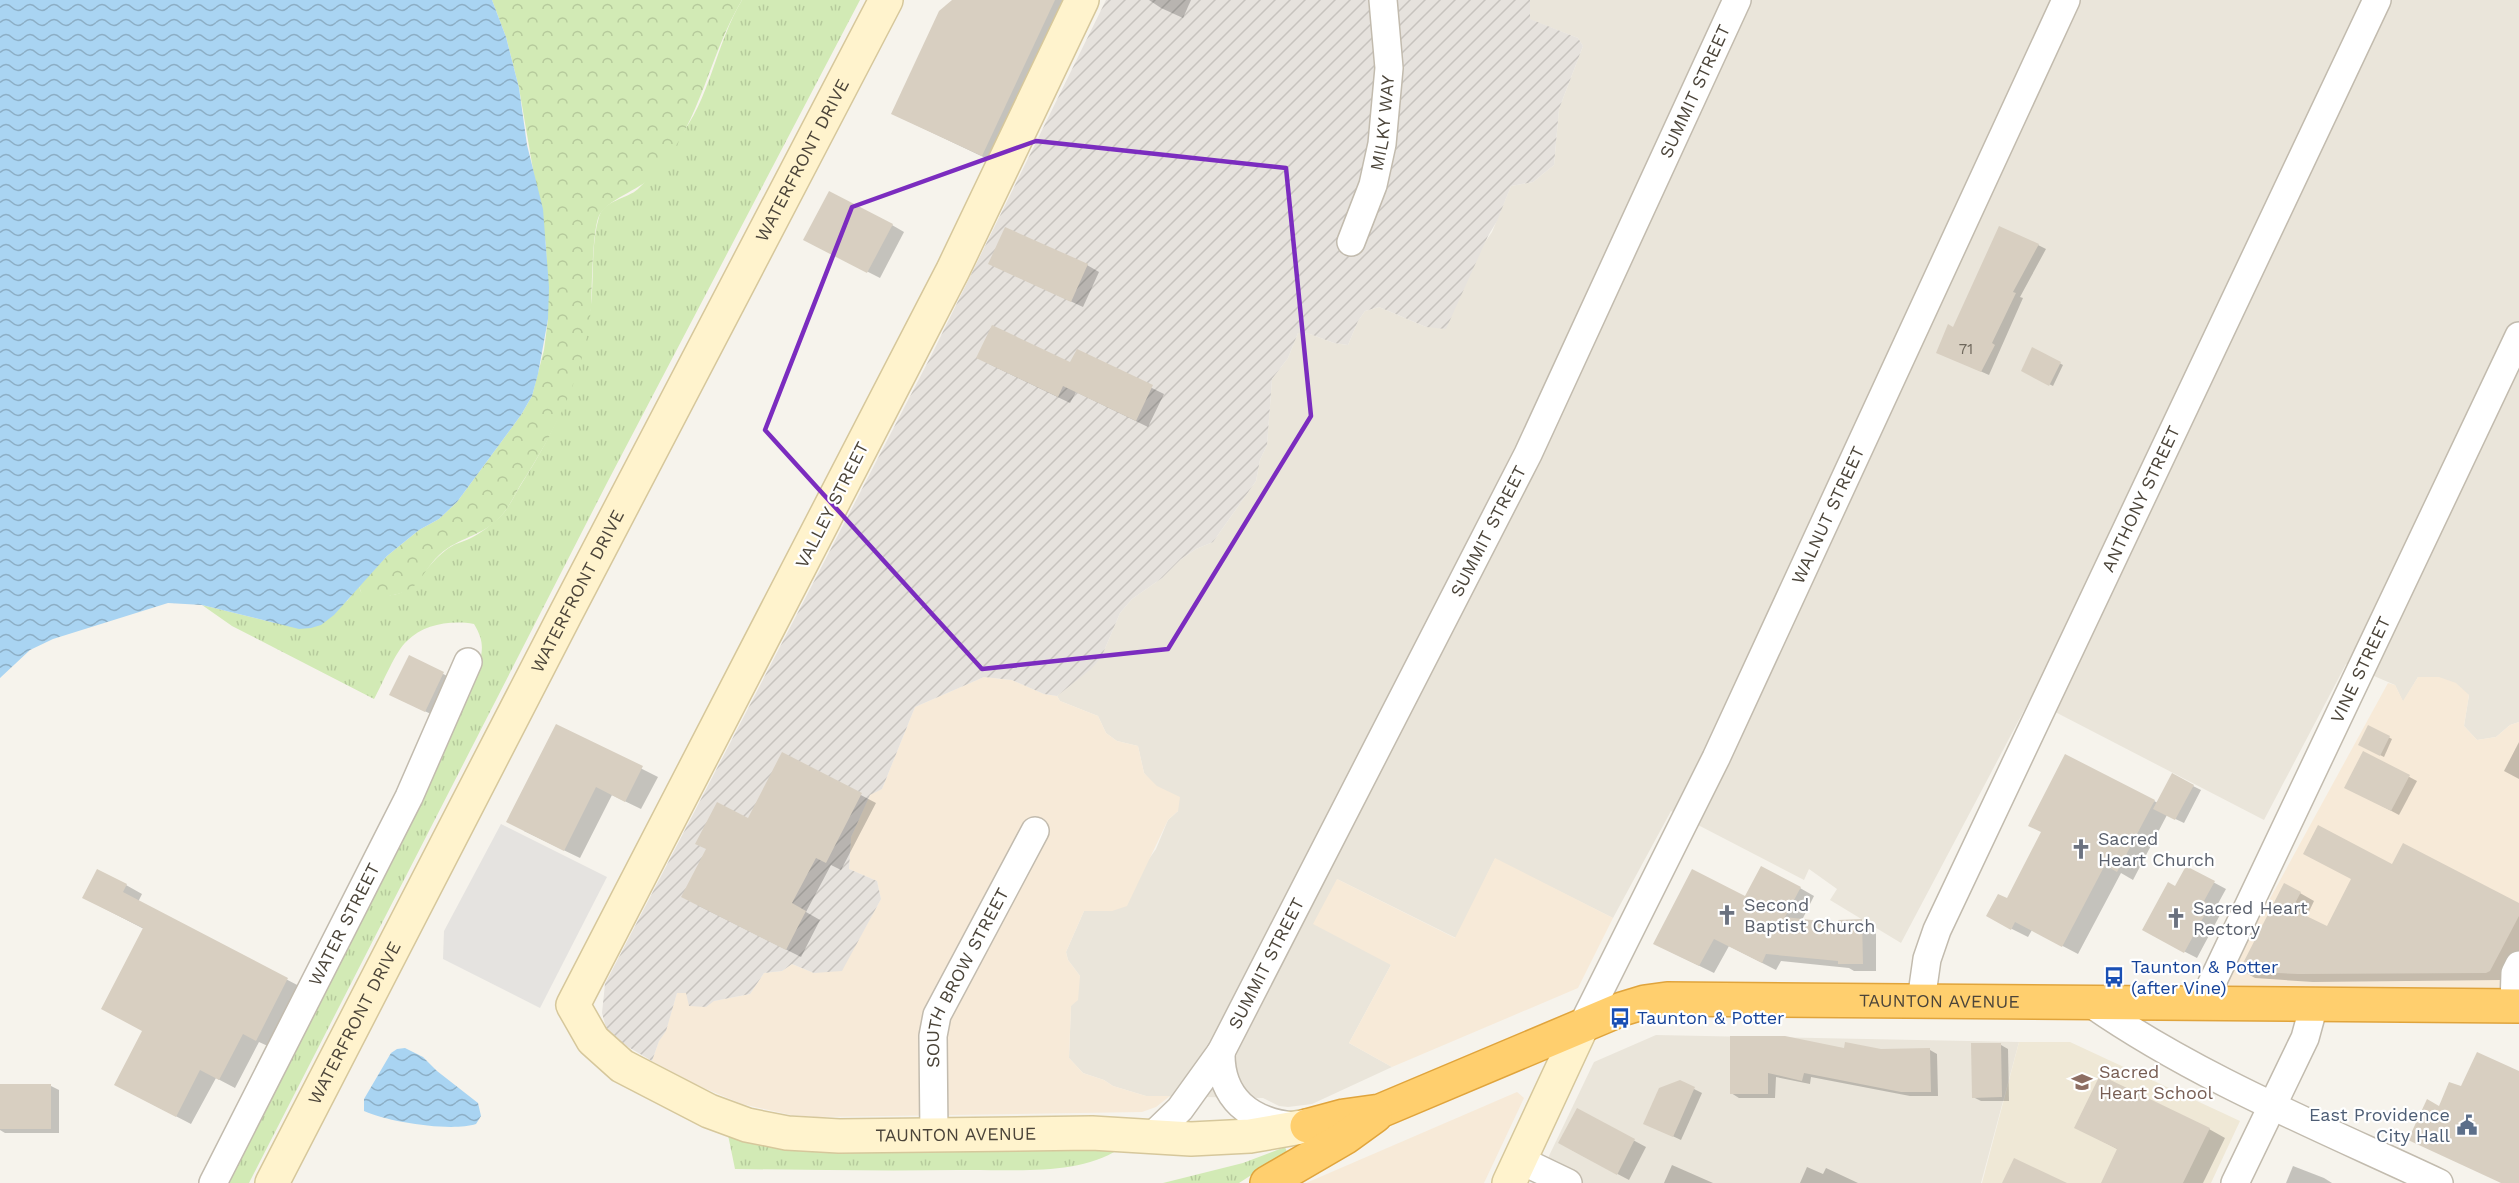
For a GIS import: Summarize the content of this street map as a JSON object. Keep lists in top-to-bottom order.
{
  "streets": {
    "highway": ["TAUNTON AVENUE"],
    "street": [
      "SUMMIT STREET",
      "MILKY WAY",
      "WATERFRONT DRIVE",
      "ANTHONY STREET",
      "VALLEY STREET",
      "WALNUT STREET",
      "VINE STREET",
      "WATER STREET",
      "SOUTH BROW STREET"
    ]
  },
  "crossings": [
    ["SUMMIT STREET", "TAUNTON AVENUE"],
    ["ANTHONY STREET", "TAUNTON AVENUE"],
    ["VALLEY STREET", "TAUNTON AVENUE"],
    ["WALNUT STREET", "TAUNTON AVENUE"],
    ["VINE STREET", "TAUNTON AVENUE"],
    ["SOUTH BROW STREET", "TAUNTON AVENUE"]
  ],
  "places": {
    "church": ["Sacred Heart Church", "Second Baptist Church", "Sacred Heart Rectory"],
    "bus stop": ["Taunton & Potter (after Vine)", "Taunton & Potter"],
    "school or university": ["Sacred Heart School"],
    "public building": ["East Providence City Hall"]
  },
  "house_numbers": ["71"]
}
